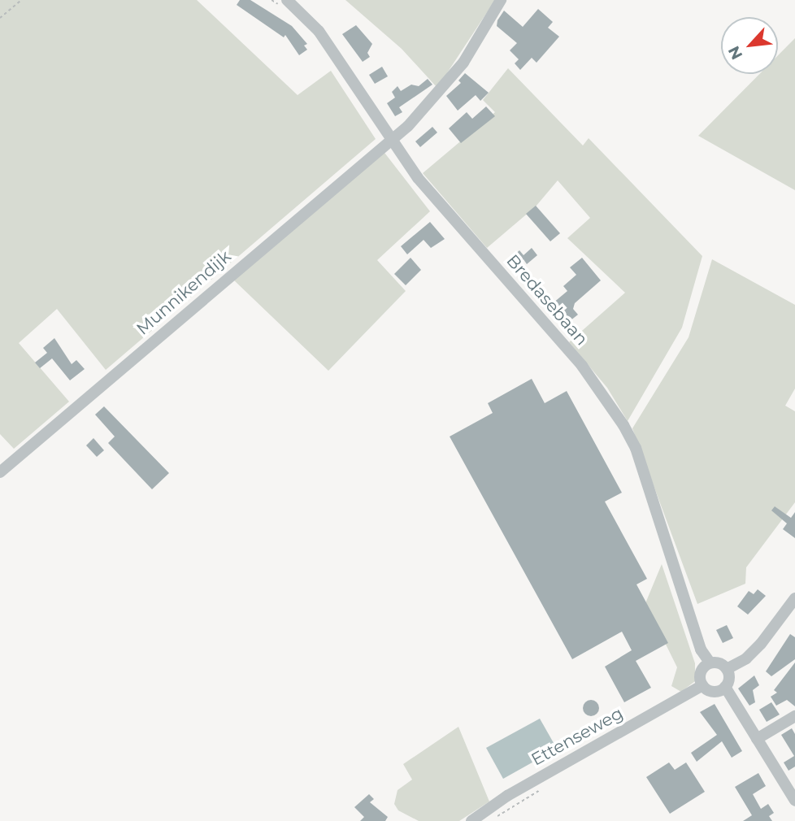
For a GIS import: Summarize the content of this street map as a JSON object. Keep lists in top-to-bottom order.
{
  "streets": {
    "street": ["Munnikendijk", "Bredasebaan", "Ettenseweg"]
  },
  "crossings": [
    ["Munnikendijk", "Bredasebaan"],
    ["Bredasebaan", "Ettenseweg"]
  ],
  "north": "bottom left"
}
